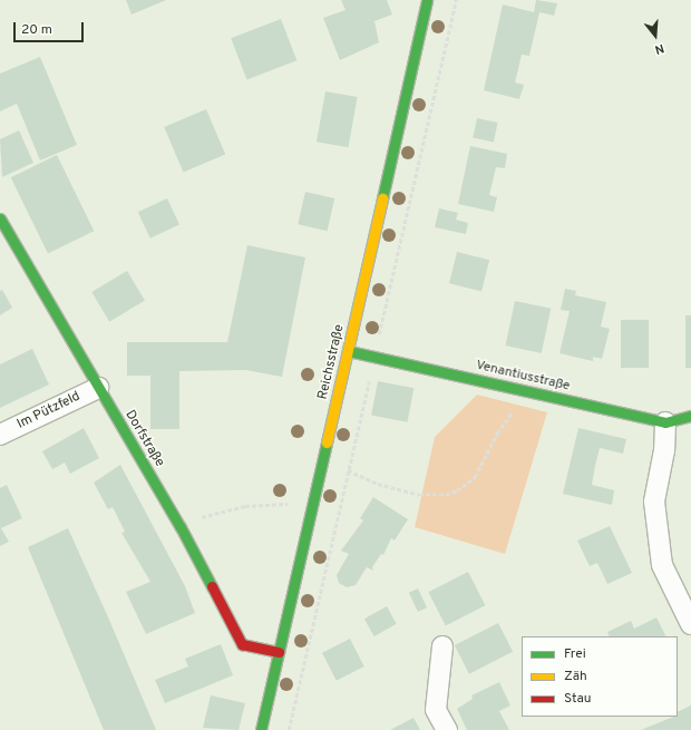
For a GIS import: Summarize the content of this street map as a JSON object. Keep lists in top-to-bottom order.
{
  "streets": {
    "street": [
      "Reichsstraße",
      "Venantiusstraße",
      "Im Pützfeld",
      "Dorfstraße"
    ]
  },
  "crossings": [
    ["Reichsstraße", "Venantiusstraße"],
    ["Reichsstraße", "Dorfstraße"],
    ["Im Pützfeld", "Dorfstraße"]
  ],
  "legend": ["Frei", "Zäh", "Stau"],
  "scale_bar": "20 m",
  "north": "bottom"
}
